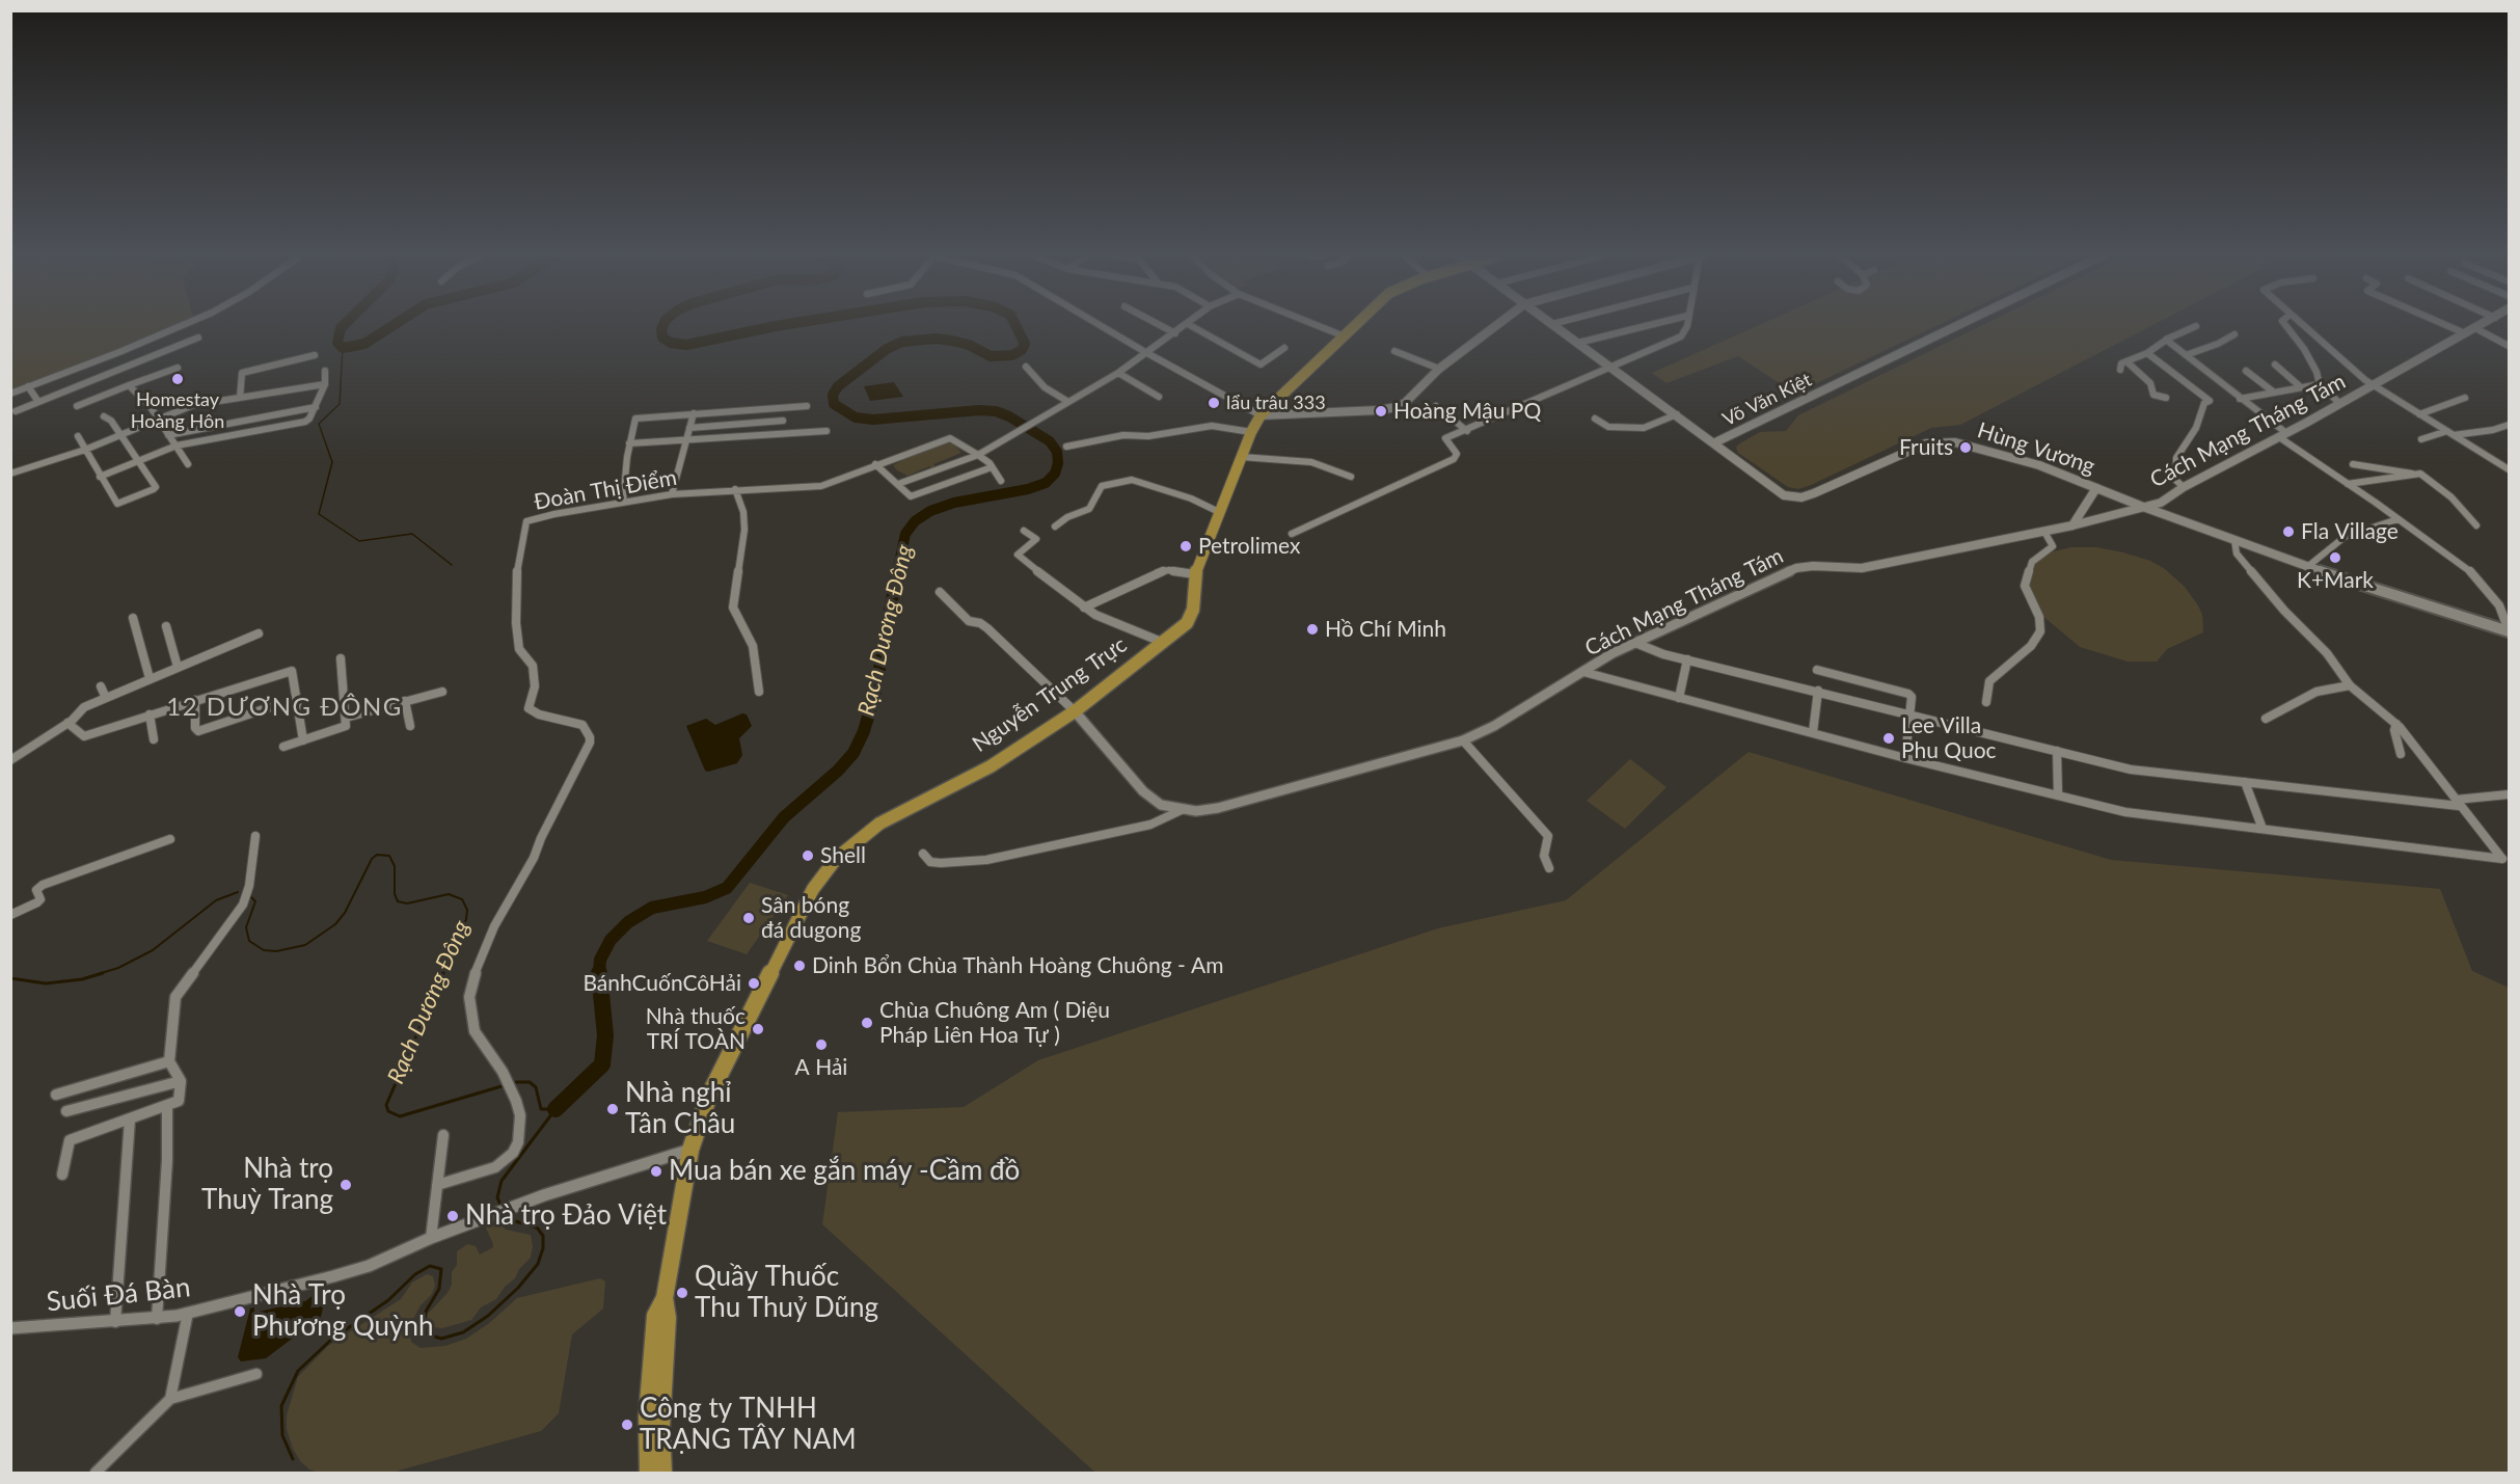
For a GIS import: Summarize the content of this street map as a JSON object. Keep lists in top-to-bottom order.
{
  "streets": {
    "main road": ["Hùng Vương", "Nguyễn Trung Trực"],
    "street": [
      "Võ Văn Kiệt",
      "Cách Mạng Tháng Tám",
      "Đoàn Thị Điểm",
      "Suối Đá Bàn"
    ]
  },
  "crossings": [
    ["Võ Văn Kiệt", "Hùng Vương"],
    ["Cách Mạng Tháng Tám", "Hùng Vương"],
    ["Cách Mạng Tháng Tám", "Nguyễn Trung Trực"],
    ["Nguyễn Trung Trực", "Suối Đá Bàn"]
  ],
  "districts": ["12 DƯƠNG ĐÔNG"],
  "water": ["Rạch Dương Đông"],
  "places": [
    "Homestay Hoàng Hôn",
    "lẩu trâu 333",
    "Hoàng Mậu PQ",
    "Fruits",
    "Fla Village",
    "Petrolimex",
    "K+Mark",
    "Hồ Chí Minh",
    "Lee Villa Phu Quoc",
    "Shell",
    "Sân bóng đá dugong",
    "Dinh Bổn Chùa Thành Hoàng Chuông - Am",
    "BánhCuốnCôHải",
    "Chùa Chuông Am ( Diệu Pháp Liên Hoa Tự )",
    "Nhà thuốc TRÍ TOÀN",
    "A Hải",
    "Nhà nghỉ Tân Châu",
    "Mua bán xe gắn máy -Cầm đồ",
    "Nhà trọ Thuỳ Trang",
    "Nhà trọ Đảo Việt",
    "Quầy Thuốc Thu Thuỷ Dũng",
    "Nhà Trọ Phương Quỳnh",
    "Công ty TNHH TRẠNG TÂY NAM"
  ]
}
